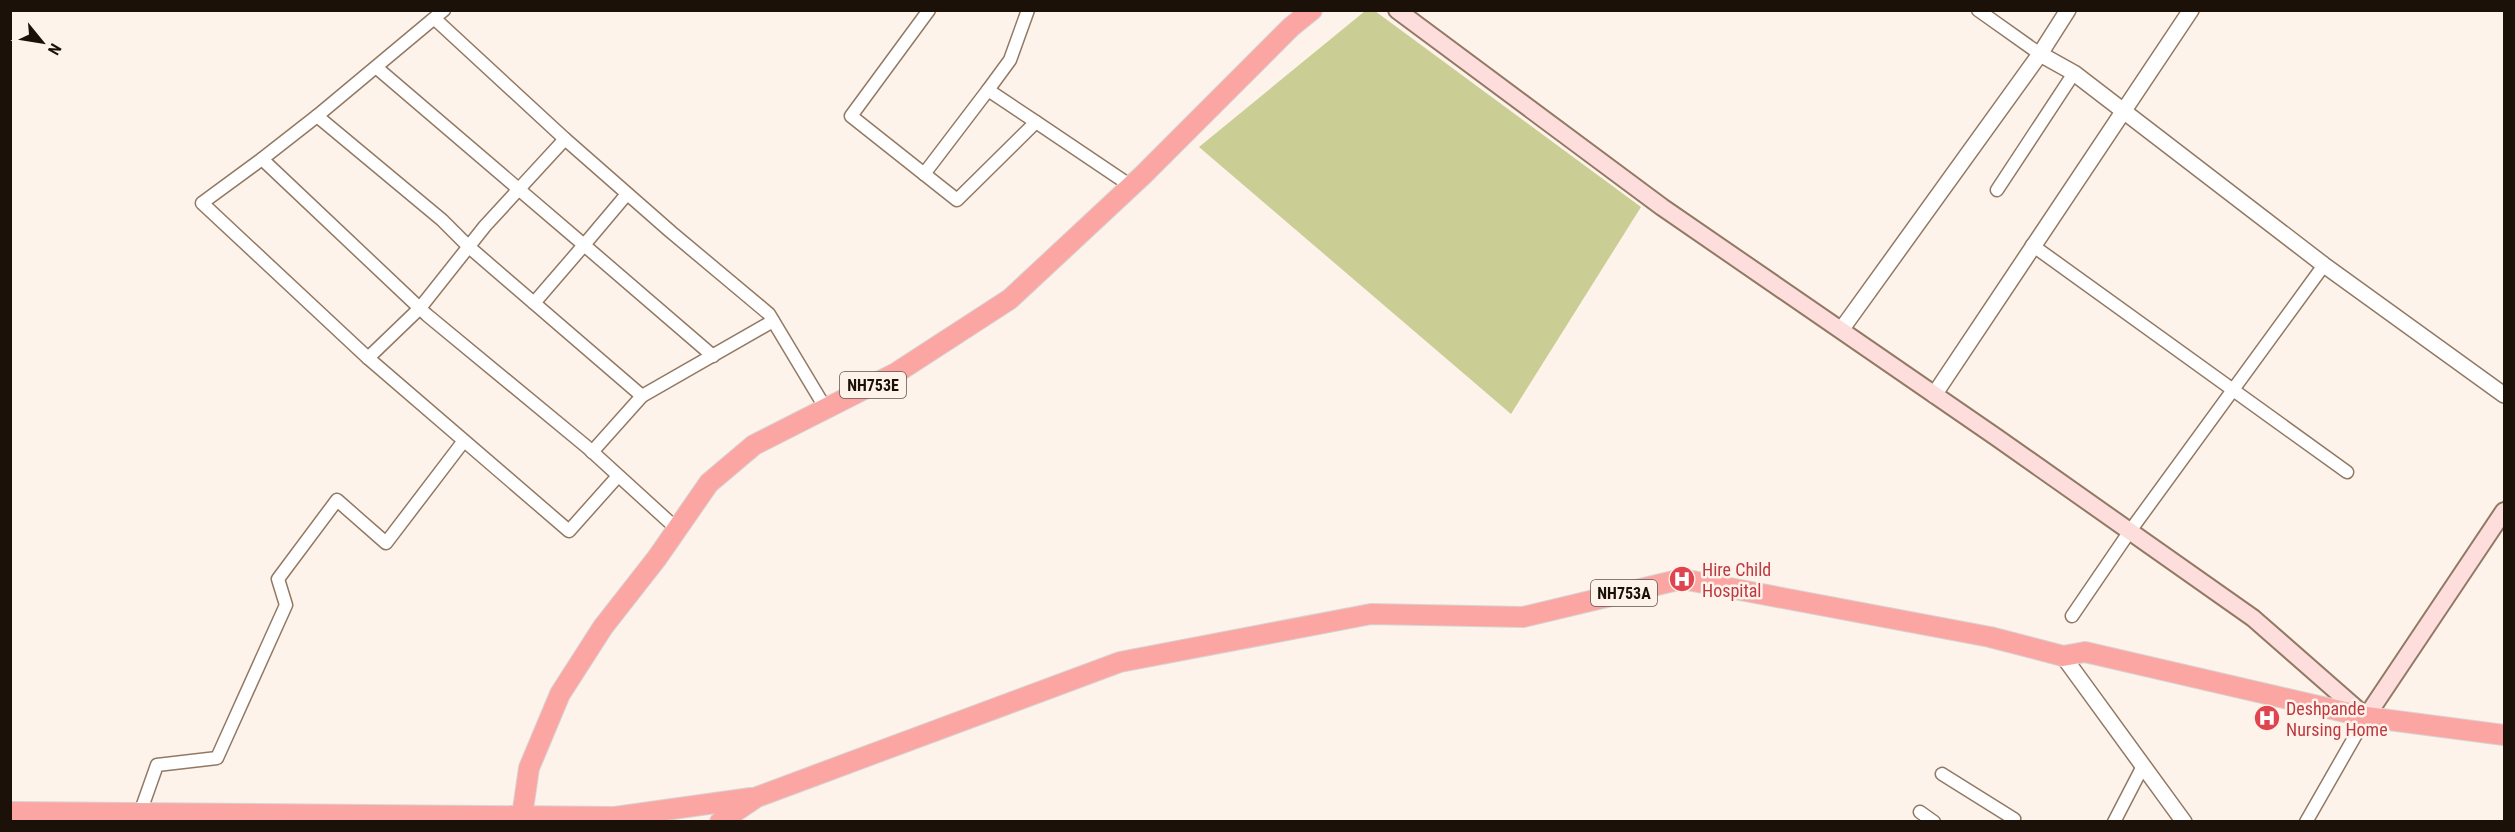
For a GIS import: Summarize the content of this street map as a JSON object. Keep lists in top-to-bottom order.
{
  "streets": {
    "highway": ["NH753E", "NH753A"]
  },
  "crossings": [
    ["NH753E", "NH753A"]
  ],
  "places": {
    "hospital": ["Hire Child Hospital", "Deshpande Nursing Home"]
  },
  "north": "bottom right"
}
